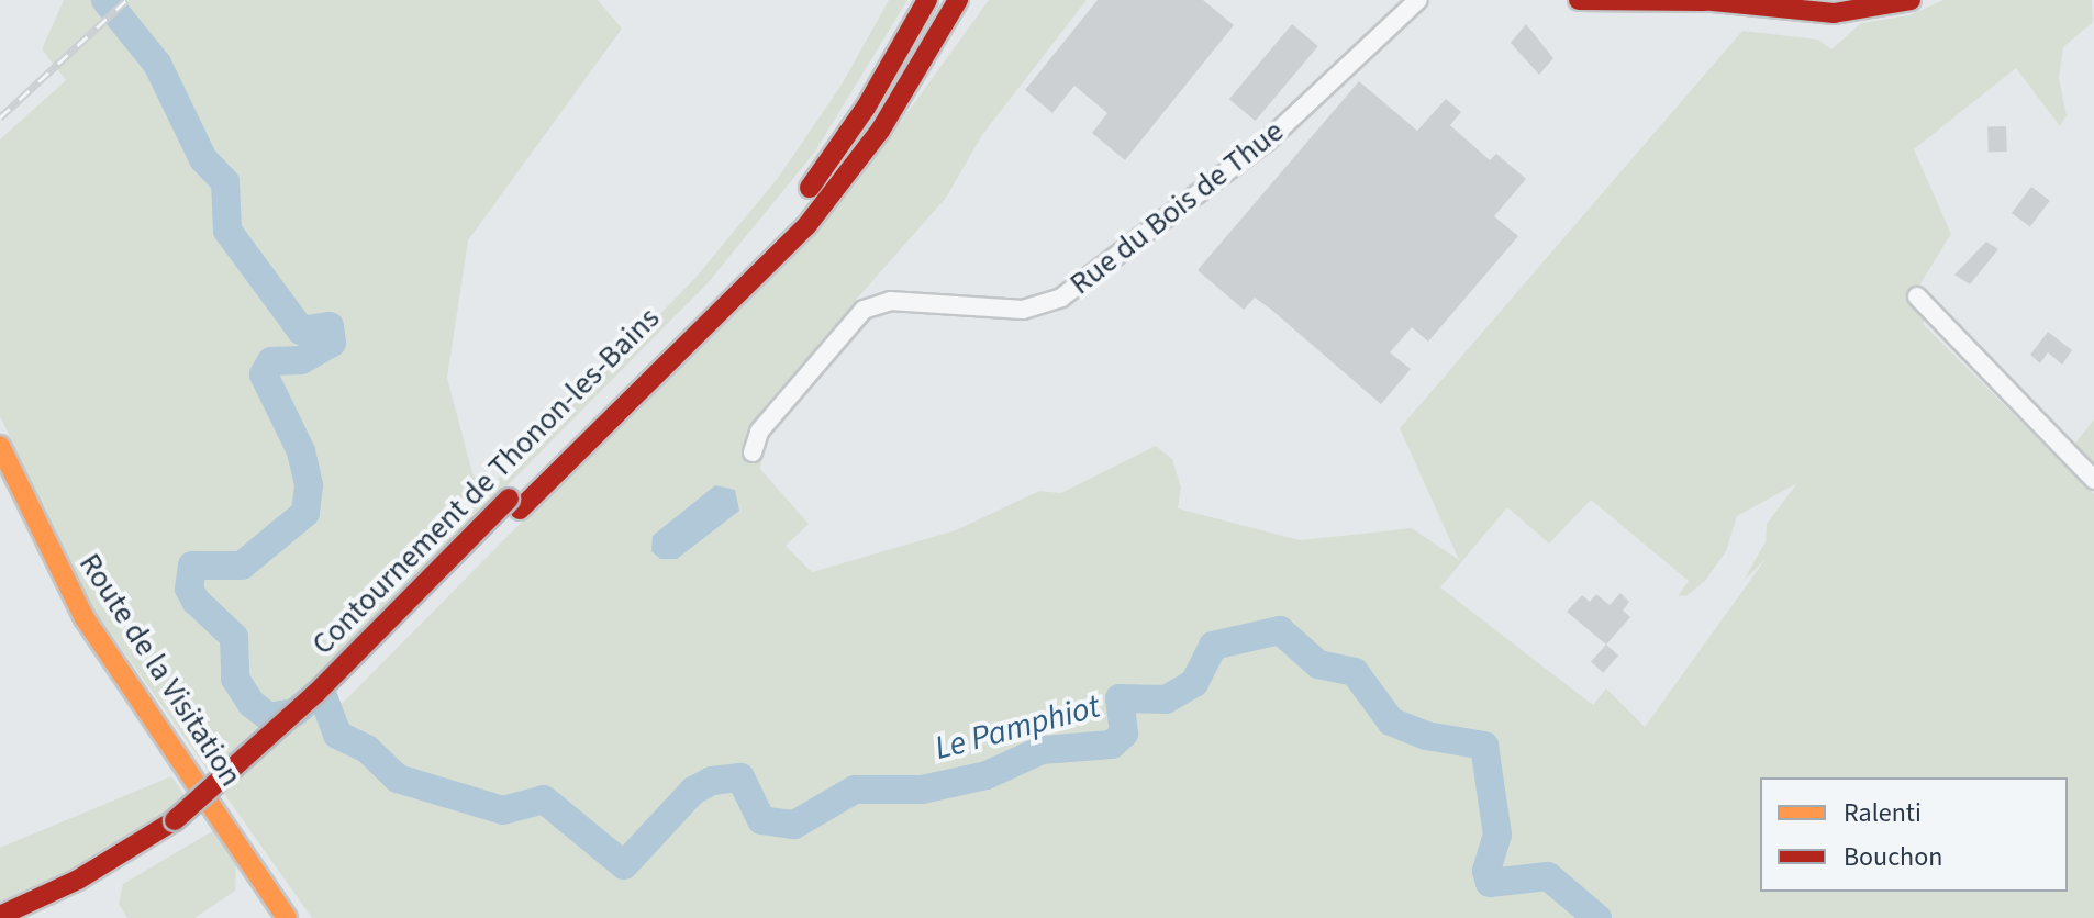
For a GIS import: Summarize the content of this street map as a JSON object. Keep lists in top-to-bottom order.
{
  "streets": {
    "main road": ["Contournement de Thonon-les-Bains", "Route de la Visitation"],
    "street": ["Rue du Bois de Thue"]
  },
  "water": ["Le Pamphiot"],
  "legend": ["Ralenti", "Bouchon"]
}
